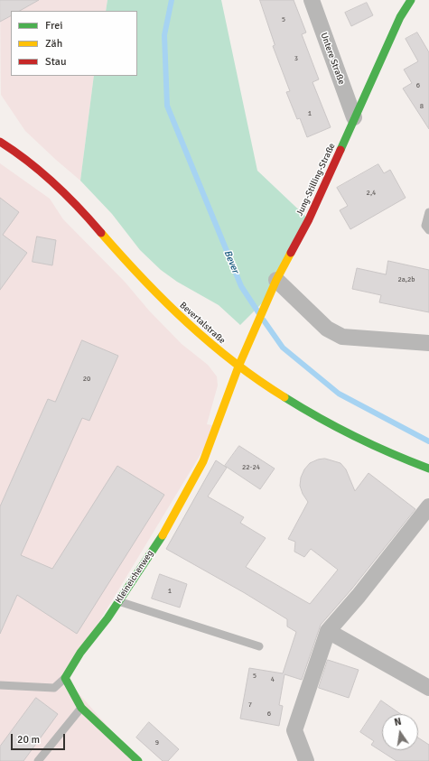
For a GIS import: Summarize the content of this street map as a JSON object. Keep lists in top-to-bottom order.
{
  "streets": {
    "street": [
      "Untere Straße",
      "Jung-Stilling-Straße",
      "Bevertalstraße",
      "Kleineichenweg"
    ]
  },
  "crossings": [
    ["Untere Straße", "Jung-Stilling-Straße"],
    ["Jung-Stilling-Straße", "Bevertalstraße"],
    ["Jung-Stilling-Straße", "Kleineichenweg"],
    ["Bevertalstraße", "Kleineichenweg"]
  ],
  "water": ["Bever"],
  "house_numbers": [
    "5",
    "3",
    "6",
    "8",
    "1",
    "2,4",
    "2a,2b",
    "20",
    "22-24",
    "1",
    "5",
    "4",
    "7",
    "6",
    "9"
  ],
  "legend": ["Frei", "Zäh", "Stau"],
  "scale_bar": "20 m",
  "north": "top"
}
